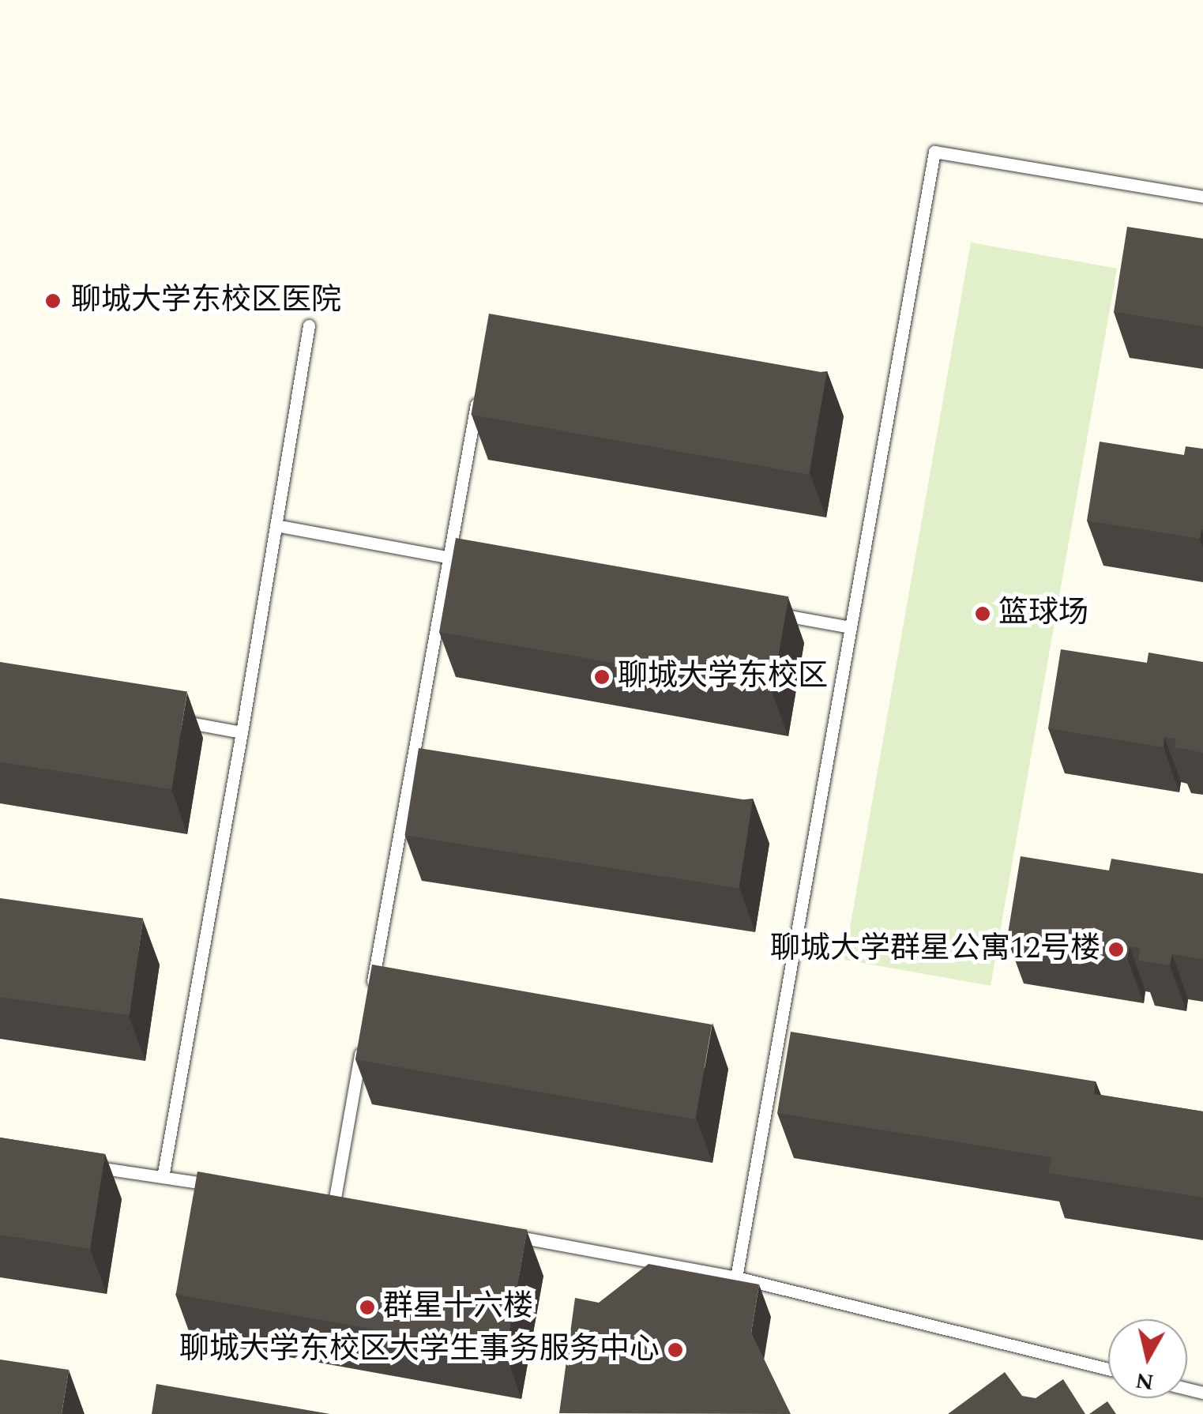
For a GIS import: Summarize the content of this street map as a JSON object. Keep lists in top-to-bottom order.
{
  "places": [
    "聊城大学东校区医院",
    "篮球场",
    "聊城大学东校区",
    "聊城大学群星公寓12号楼",
    "群星十六楼",
    "聊城大学东校区大学生事务服务中心"
  ],
  "north": "bottom"
}
